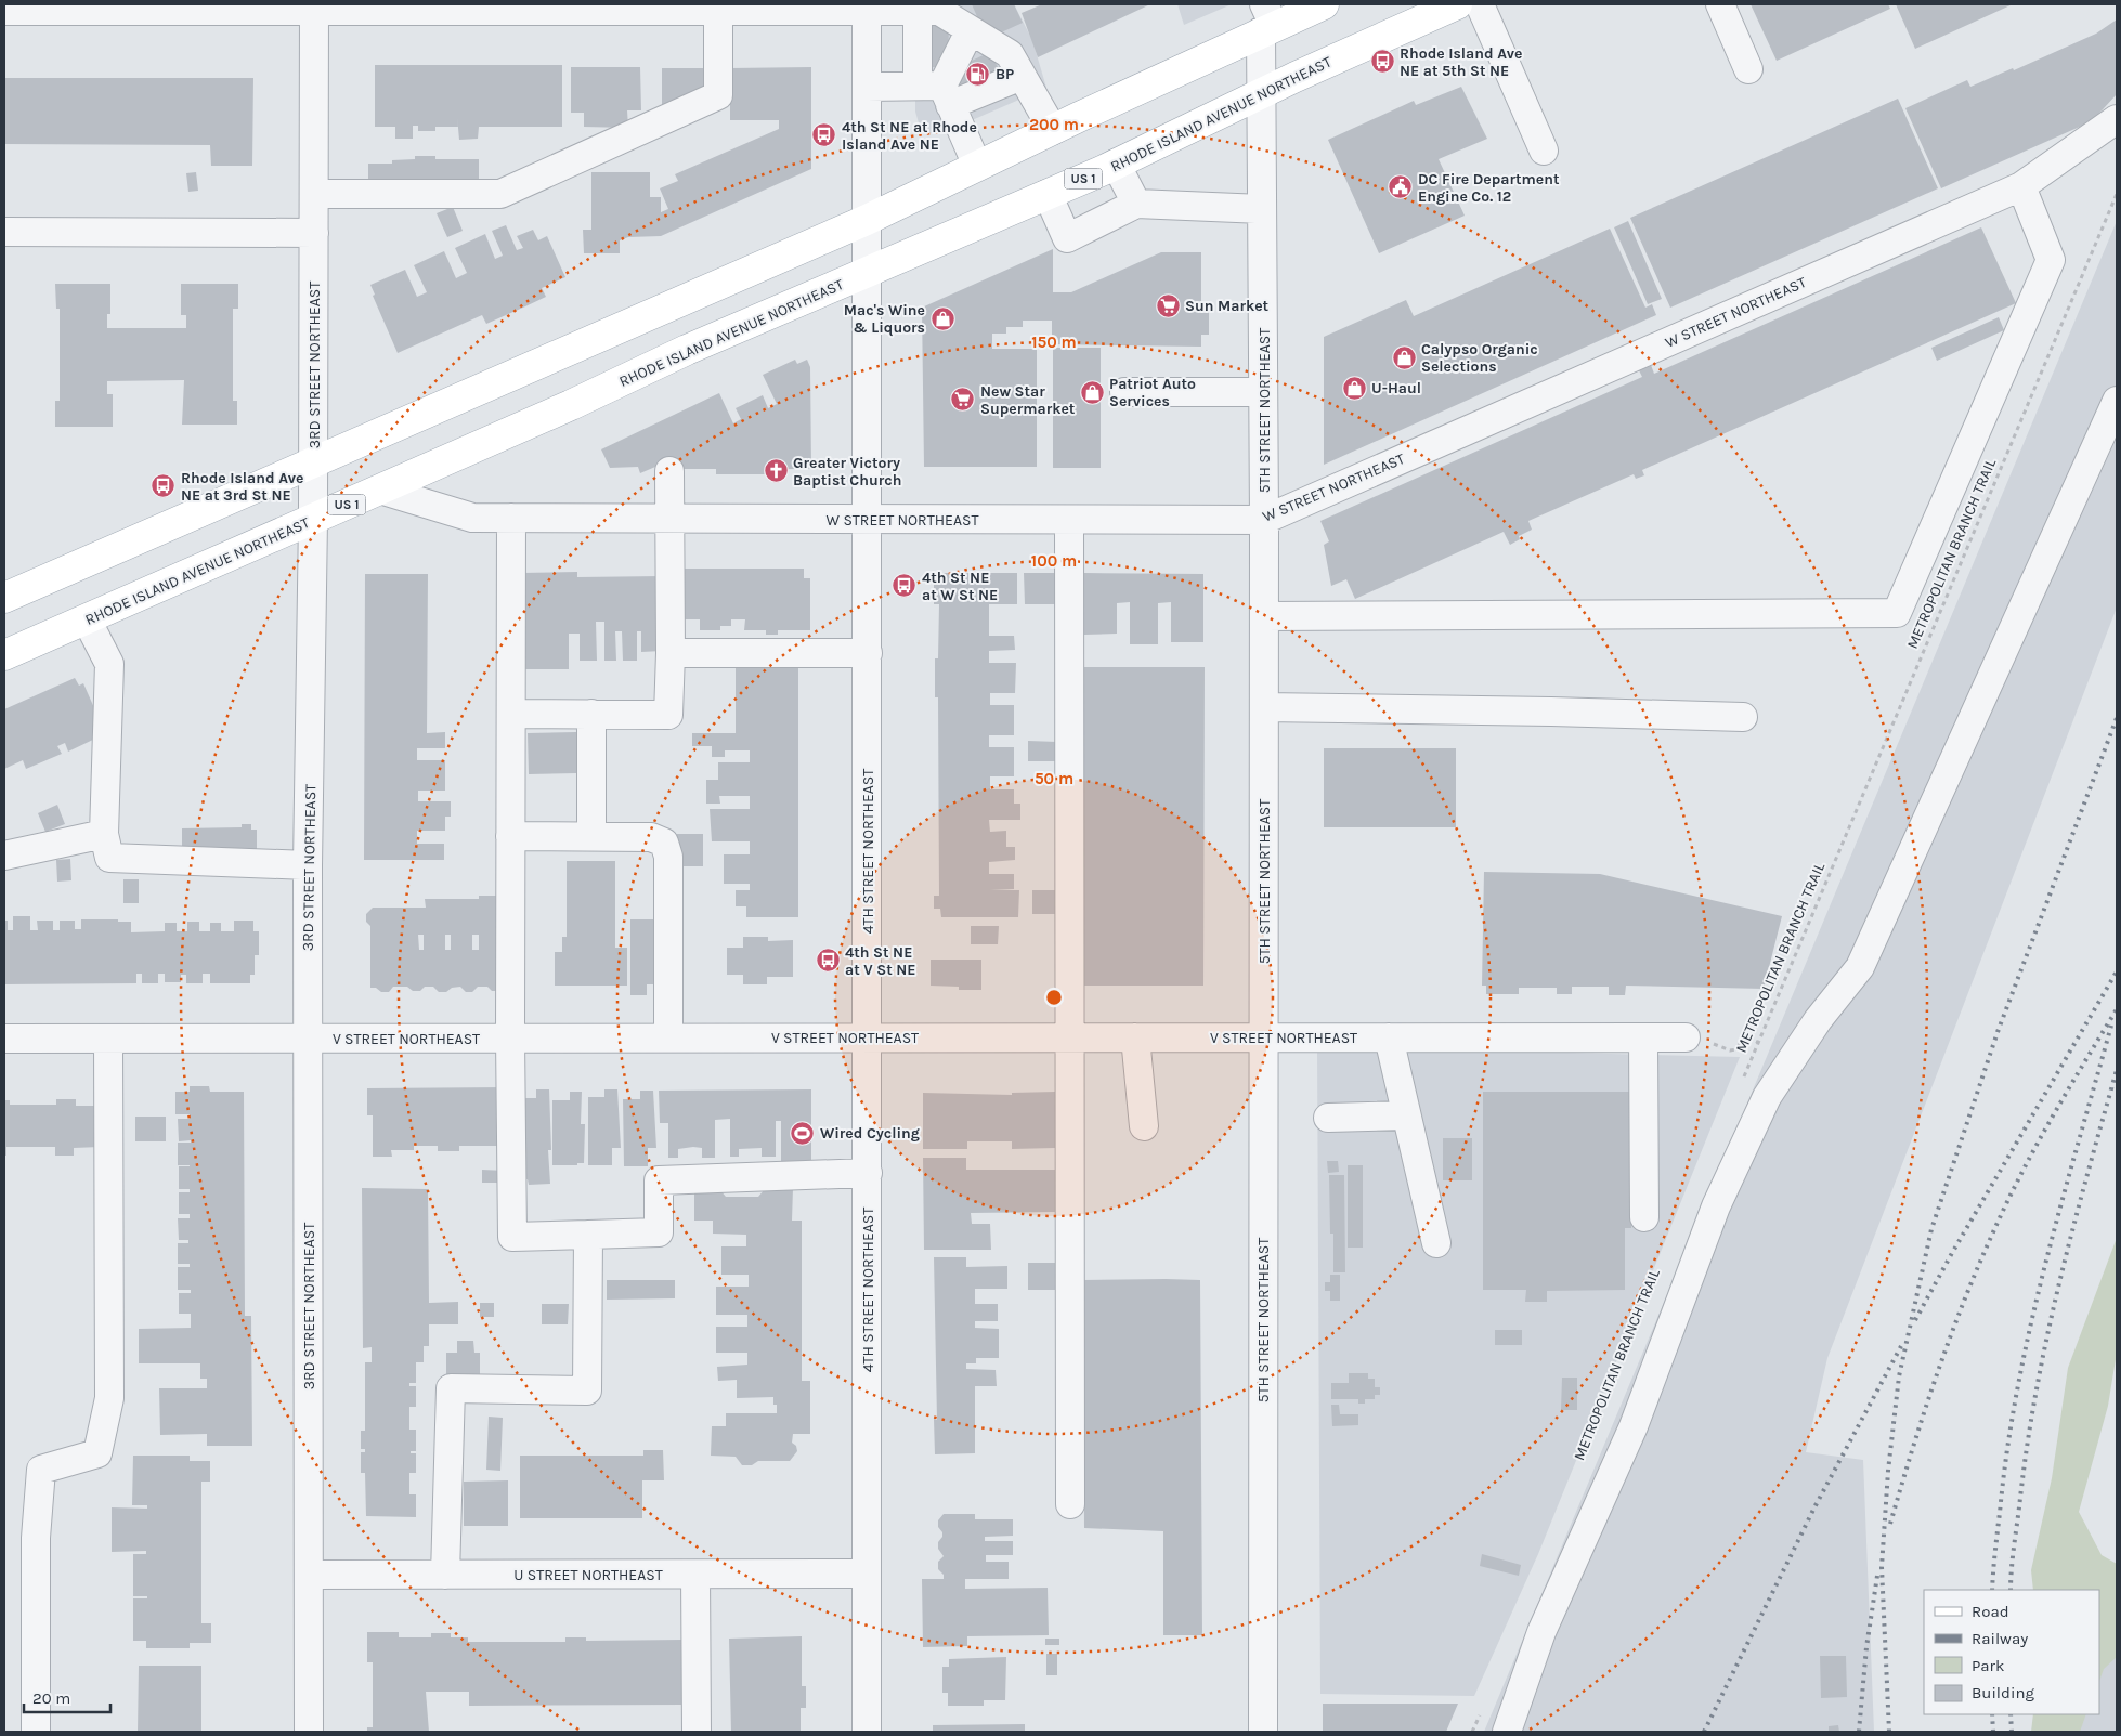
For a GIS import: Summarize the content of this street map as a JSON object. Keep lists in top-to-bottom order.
{
  "streets": {
    "main road": ["RHODE ISLAND AVENUE NORTHEAST", "US 1"],
    "street": [
      "W STREET NORTHEAST",
      "3RD STREET NORTHEAST",
      "5TH STREET NORTHEAST",
      "4TH STREET NORTHEAST",
      "V STREET NORTHEAST",
      "U STREET NORTHEAST"
    ],
    "path": ["METROPOLITAN BRANCH TRAIL"]
  },
  "crossings": [
    ["RHODE ISLAND AVENUE NORTHEAST", "W STREET NORTHEAST"],
    ["RHODE ISLAND AVENUE NORTHEAST", "3RD STREET NORTHEAST"],
    ["RHODE ISLAND AVENUE NORTHEAST", "5TH STREET NORTHEAST"],
    ["RHODE ISLAND AVENUE NORTHEAST", "4TH STREET NORTHEAST"],
    ["W STREET NORTHEAST", "5TH STREET NORTHEAST"],
    ["W STREET NORTHEAST", "4TH STREET NORTHEAST"],
    ["3RD STREET NORTHEAST", "V STREET NORTHEAST"],
    ["3RD STREET NORTHEAST", "U STREET NORTHEAST"],
    ["5TH STREET NORTHEAST", "V STREET NORTHEAST"],
    ["4TH STREET NORTHEAST", "V STREET NORTHEAST"],
    ["4TH STREET NORTHEAST", "U STREET NORTHEAST"]
  ],
  "places": {
    "bus stop": [
      "Rhode Island Ave NE at 5th St NE",
      "4th St NE at Rhode Island Ave NE",
      "Rhode Island Ave NE at 3rd St NE",
      "4th St NE at W St NE",
      "4th St NE at V St NE"
    ],
    "fuel station": ["BP"],
    "public building": ["DC Fire Department Engine Co. 12"],
    "supermarket": ["Sun Market", "New Star Supermarket"],
    "shop": [
      "Mac's Wine & Liquors",
      "Calypso Organic Selections",
      "U-Haul",
      "Patriot Auto Services"
    ],
    "church": ["Greater Victory Baptist Church"],
    "sports": ["Wired Cycling"]
  },
  "legend": [
    "Road",
    "Railway",
    "Park",
    "Building"
  ],
  "scale_bar": "20 m",
  "rings": [
    "200 m",
    "150 m",
    "100 m",
    "50 m"
  ]
}
